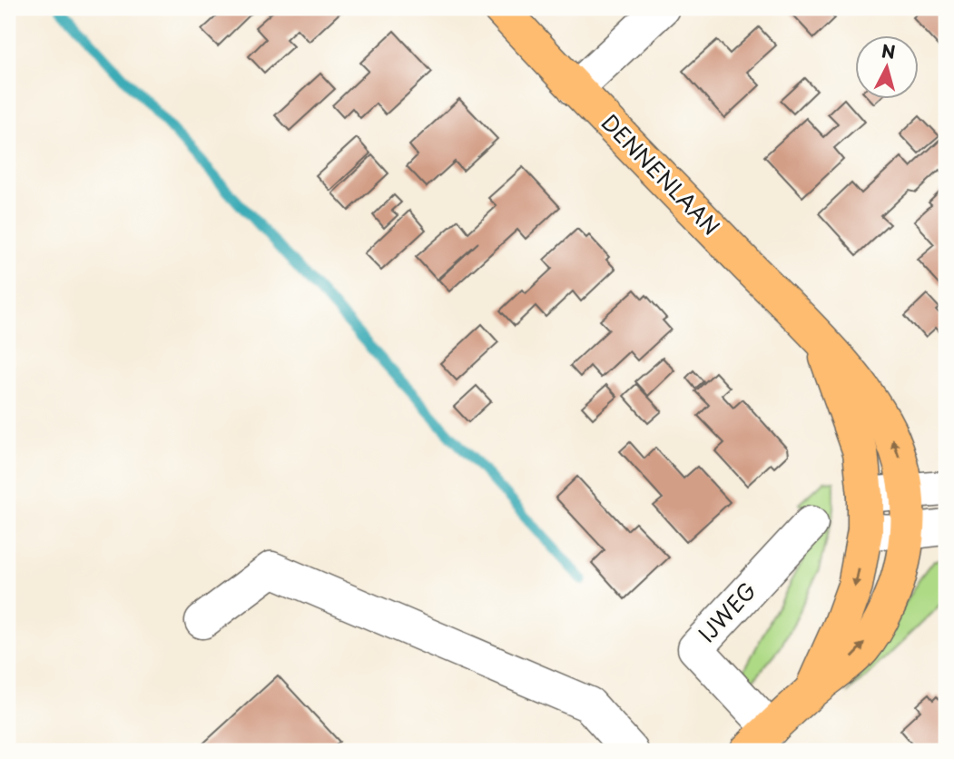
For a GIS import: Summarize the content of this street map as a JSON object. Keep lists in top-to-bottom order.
{
  "streets": {
    "main road": ["DENNENLAAN", "IJWEG"]
  },
  "crossings": [
    ["DENNENLAAN", "IJWEG"]
  ],
  "north": "top"
}
